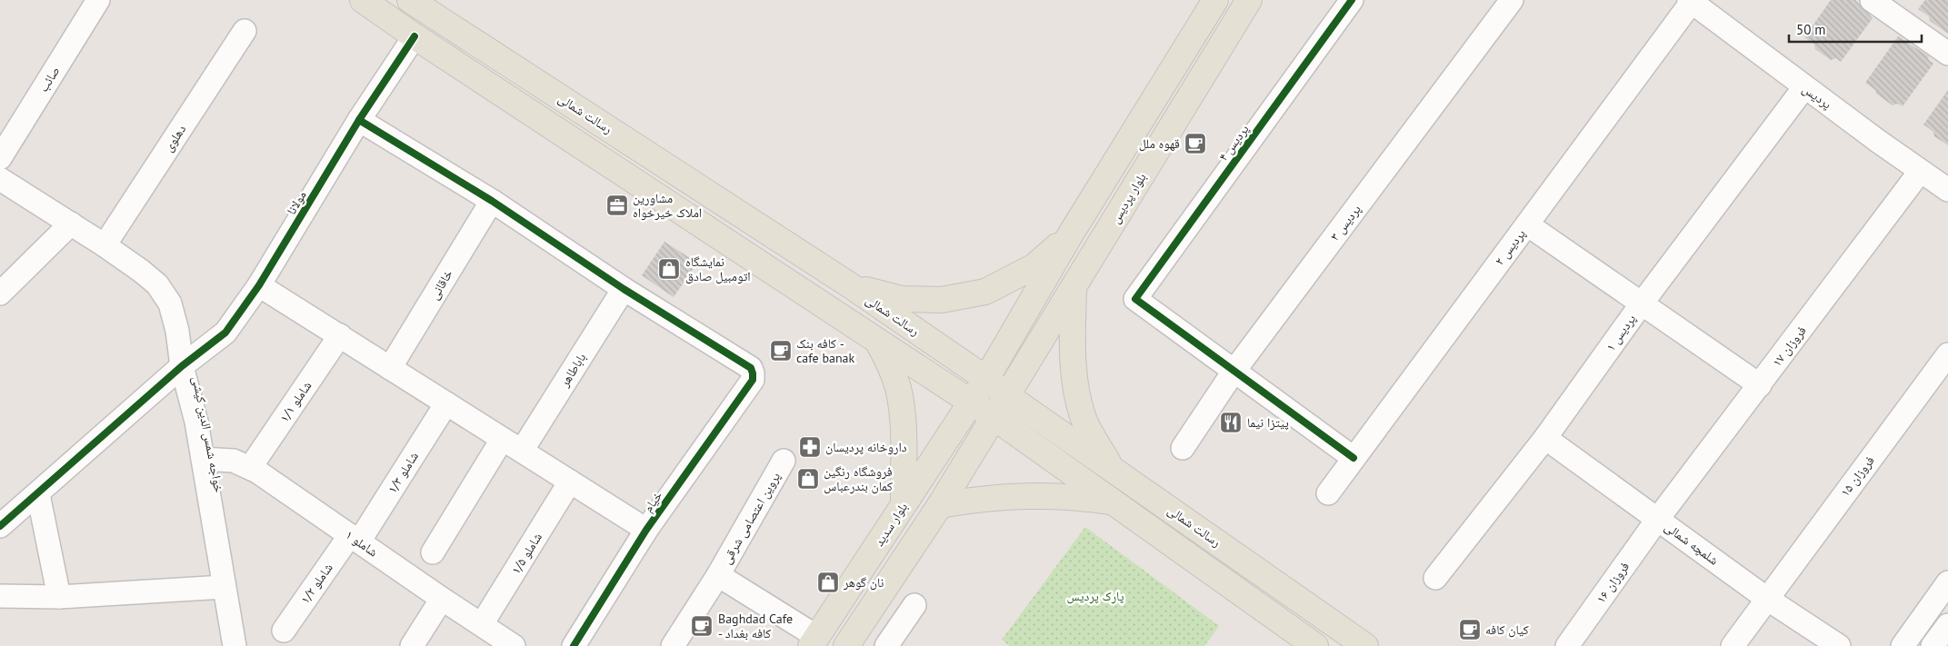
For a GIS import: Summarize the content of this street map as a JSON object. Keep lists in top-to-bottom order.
{
  "streets": {
    "main road": ["رسالت شمالی", "بلوار پردیس", "بلوار سدید"],
    "street": [
      "صائب",
      "پردیس",
      "دهلوی",
      "پردیس ۴",
      "مولانا",
      "پردیس ۳",
      "پردیس ۲",
      "خاقانی",
      "پردیس ۱",
      "فروزان ۱۷",
      "باباطاهر",
      "شاملو ۱/۱",
      "خواجه شمس الدين كيشی",
      "شاملو ۱/۳",
      "فروزان ۱۵",
      "خیام",
      "پروین اعتصامی شرقی",
      "شاملو ۱",
      "شلمچه شمالی",
      "شاملو ۱/۵",
      "فروزان ۱۶",
      "شاملو ۱/۲"
    ]
  },
  "crossings": [
    ["پردیس", "پردیس ۲"],
    ["پردیس", "پردیس ۱"],
    ["پردیس", "فروزان ۱۷"],
    ["رسالت شمالی", "بلوار پردیس"],
    ["رسالت شمالی", "بلوار سدید"],
    ["دهلوی", "خواجه شمس الدين كيشی"],
    ["پردیس ۴", "پردیس ۳"],
    ["مولانا", "خواجه شمس الدين كيشی"],
    ["پردیس ۱", "شلمچه شمالی"],
    ["فروزان ۱۷", "شلمچه شمالی"],
    ["فروزان ۱۷", "فروزان ۱۶"],
    ["باباطاهر", "خیام"],
    ["شاملو ۱/۱", "شاملو ۱"],
    ["خواجه شمس الدين كيشی", "شاملو ۱"],
    ["شاملو ۱/۳", "شاملو ۱"],
    ["شاملو ۱/۳", "شاملو ۱/۲"],
    ["فروزان ۱۵", "شلمچه شمالی"],
    ["شاملو ۱", "شاملو ۱/۵"],
    ["شاملو ۱", "شاملو ۱/۲"],
    ["شلمچه شمالی", "فروزان ۱۶"]
  ],
  "parks": ["پارک پردیس"],
  "places": {
    "cafe": [
      "قهوه ملل",
      "کافه بنک - cafe banak",
      "Baghdad Cafe - کافه بغداد",
      "کیان کافه"
    ],
    "office": ["مشاورین املاک خیرخواه"],
    "shop": ["نمایشگاه اتومبیل صادق", "فروشگاه رنگین کمان بندرعباس", "نان گوهر"],
    "restaurant": ["پیتزا نیما"],
    "pharmacy": ["داروخانه پردیسان"]
  },
  "scale_bar": "50 m"
}
